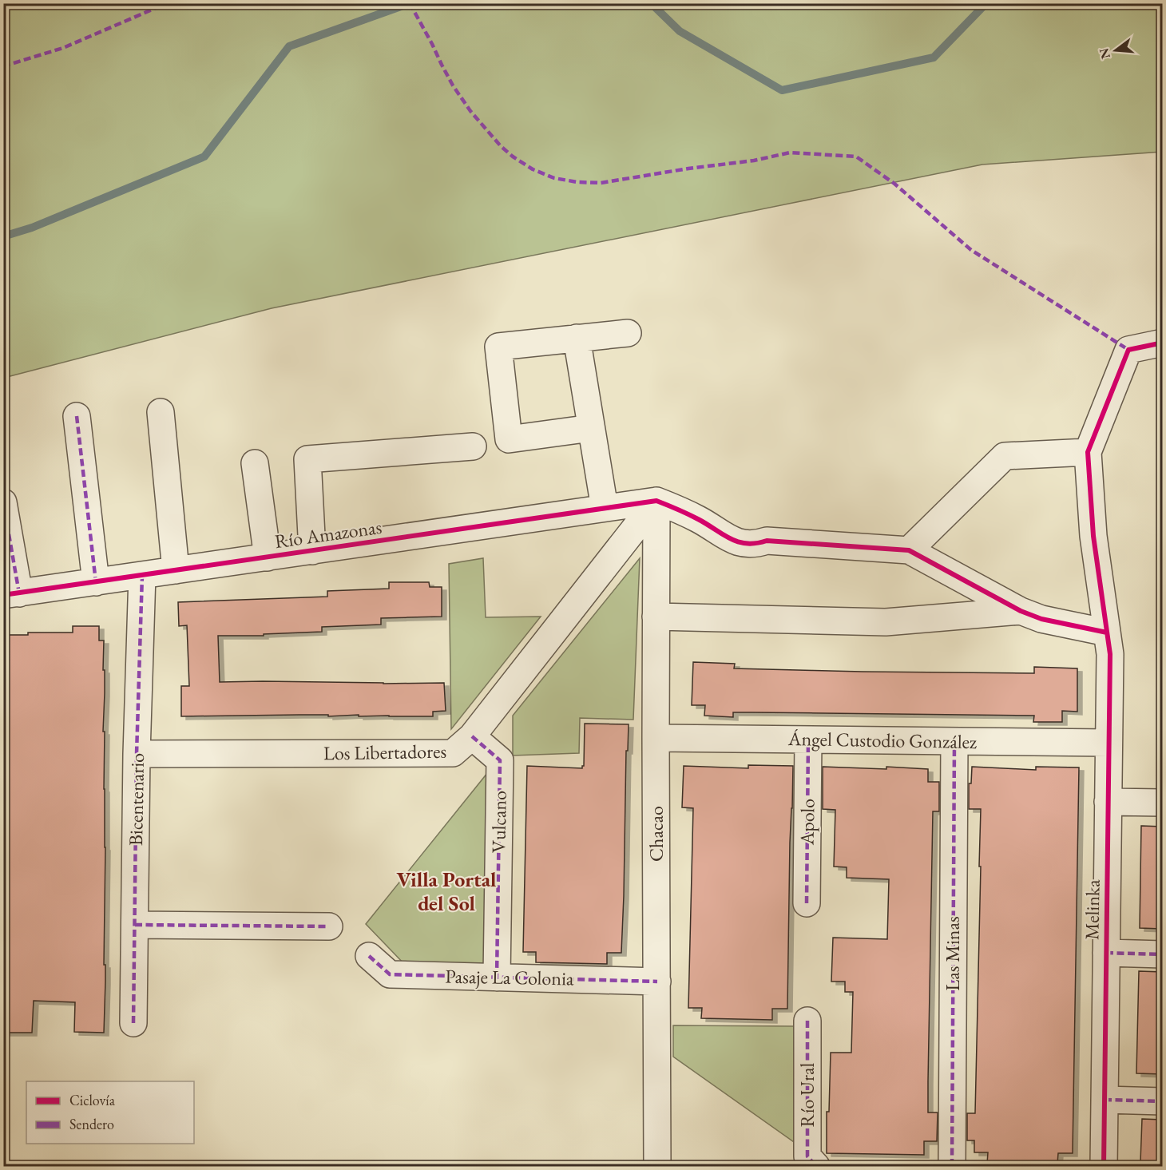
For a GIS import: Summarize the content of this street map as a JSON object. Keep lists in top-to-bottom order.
{
  "streets": {
    "street": [
      "Río Amazonas",
      "Ángel Custodio González",
      "Los Libertadores",
      "Bicentenario",
      "Vulcano",
      "Apolo",
      "Chacao",
      "Melinka",
      "Las Minas",
      "Pasaje La Colonia",
      "Río Ural"
    ]
  },
  "crossings": [
    ["Río Amazonas", "Los Libertadores"],
    ["Río Amazonas", "Bicentenario"],
    ["Río Amazonas", "Chacao"],
    ["Ángel Custodio González", "Apolo"],
    ["Ángel Custodio González", "Chacao"],
    ["Ángel Custodio González", "Melinka"],
    ["Ángel Custodio González", "Las Minas"],
    ["Los Libertadores", "Bicentenario"],
    ["Los Libertadores", "Vulcano"],
    ["Los Libertadores", "Chacao"],
    ["Vulcano", "Pasaje La Colonia"],
    ["Chacao", "Pasaje La Colonia"]
  ],
  "districts": ["Villa Portal del Sol"],
  "legend": ["Ciclovía", "Sendero"],
  "north": "left"
}
